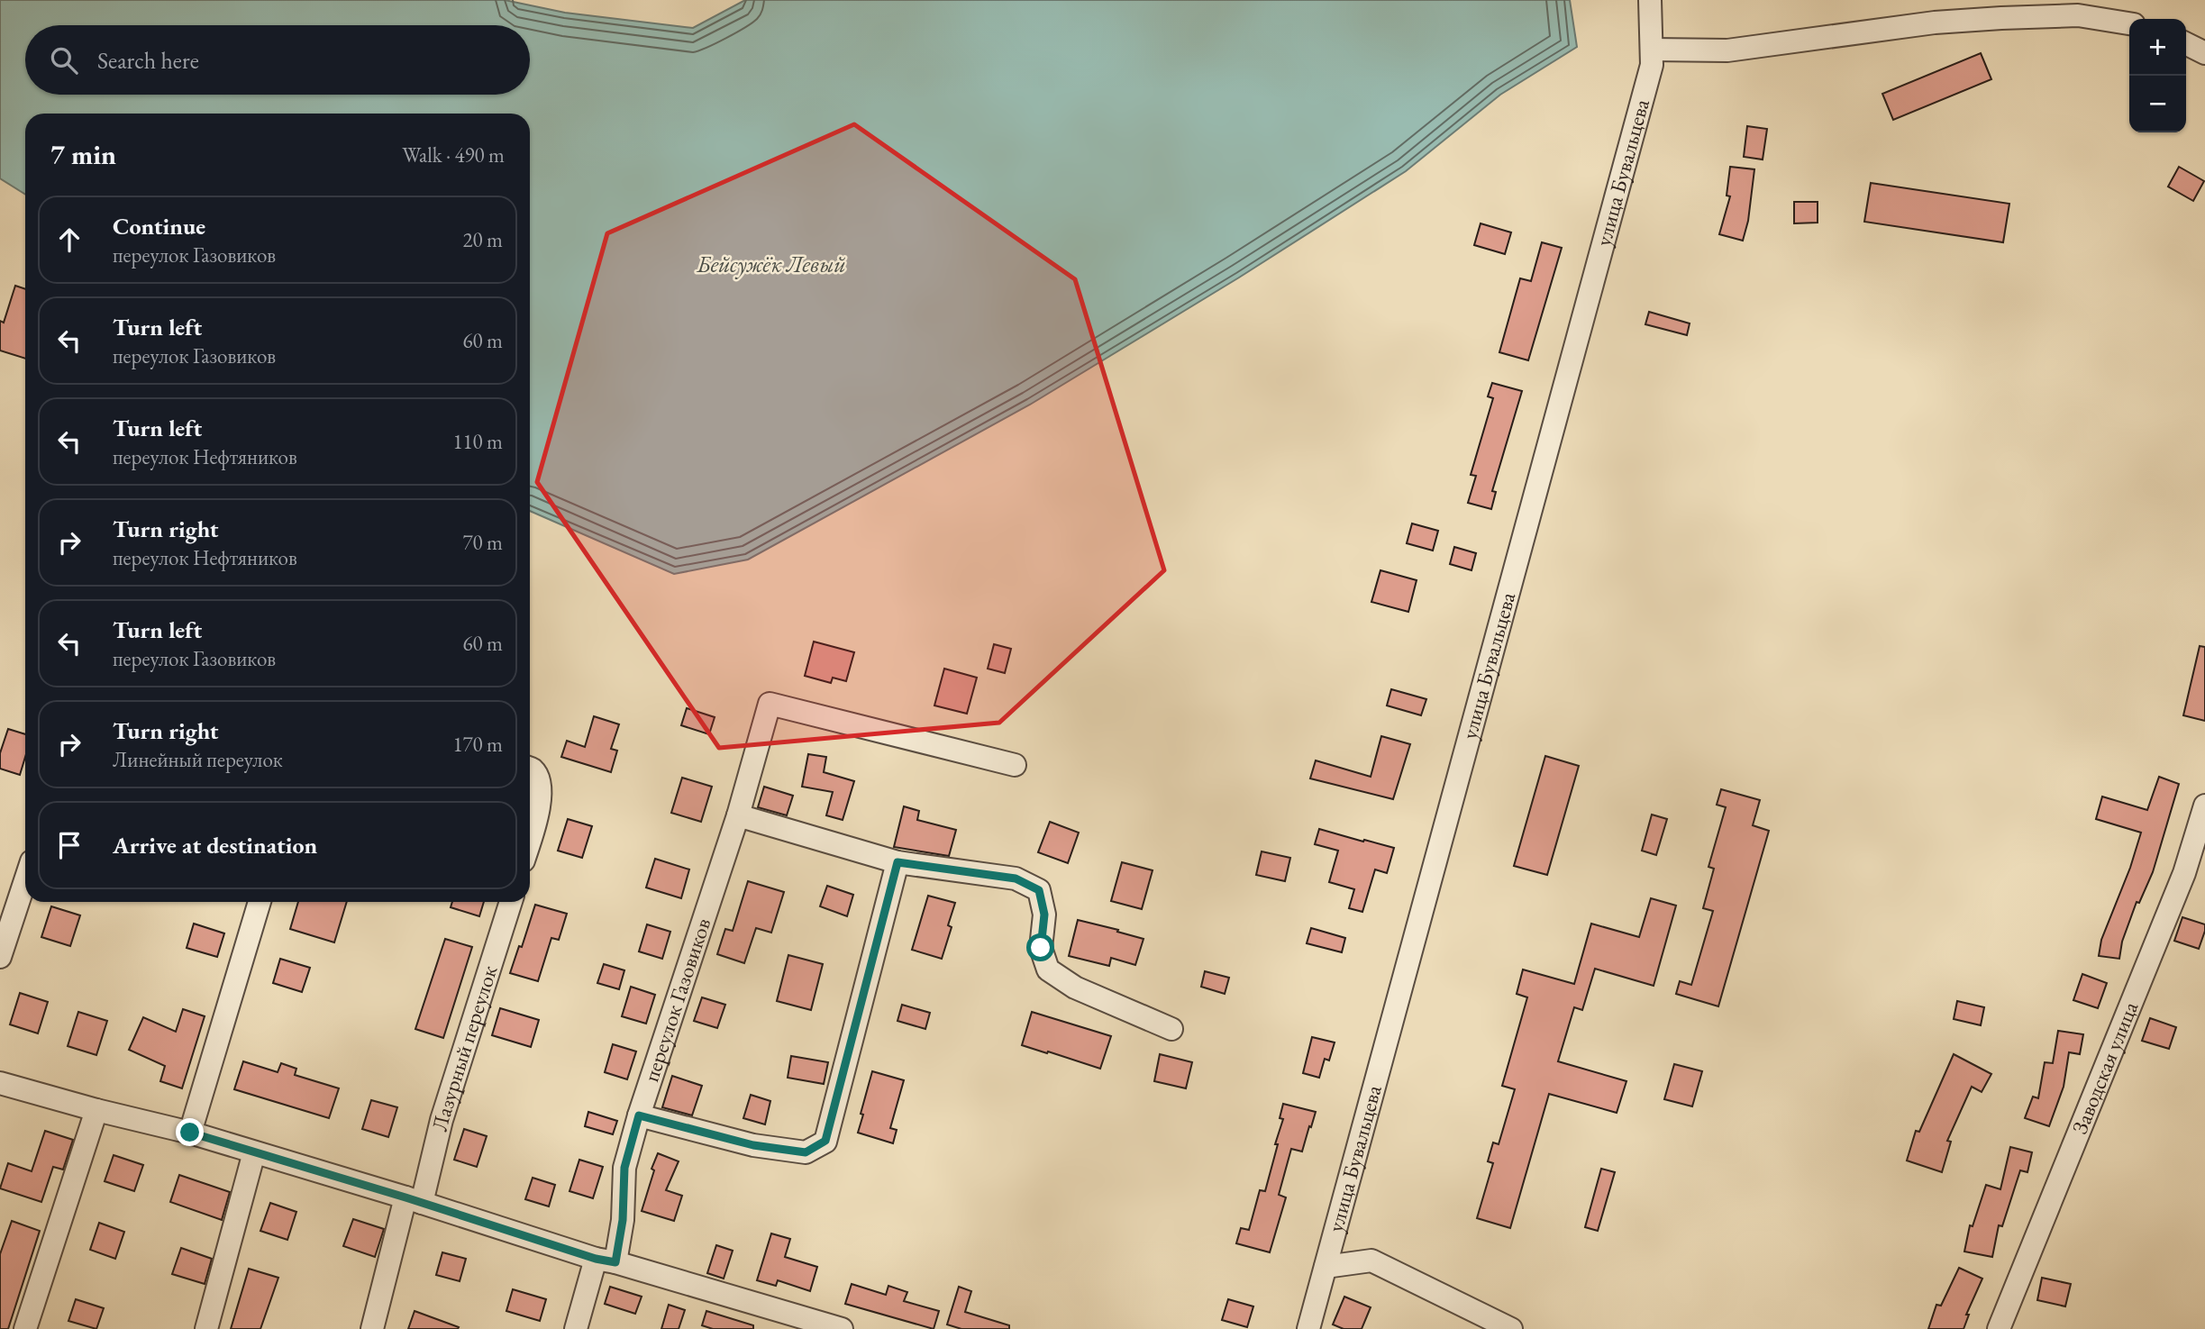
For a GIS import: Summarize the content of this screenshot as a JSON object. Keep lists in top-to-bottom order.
{
  "streets": {
    "street": [
      "улица Бувальцева",
      "переулок Газовиков",
      "Лазурный переулок",
      "Заводская улица"
    ]
  },
  "water": ["Бейсужёк Левый"],
  "page": {
    "map_buttons": ["+", "−"],
    "search": "Search here",
    "heading": ["7 min", "Walk · 490 m"],
    "list": [
      ["Continue", "переулок Газовиков", "20 m"],
      ["Turn left", "переулок Газовиков", "60 m"],
      ["Turn left", "переулок Нефтяников", "110 m"],
      ["Turn right", "переулок Нефтяников", "70 m"],
      ["Turn left", "переулок Газовиков", "60 m"],
      ["Turn right", "Линейный переулок", "170 m"],
      "Arrive at destination"
    ]
  }
}
